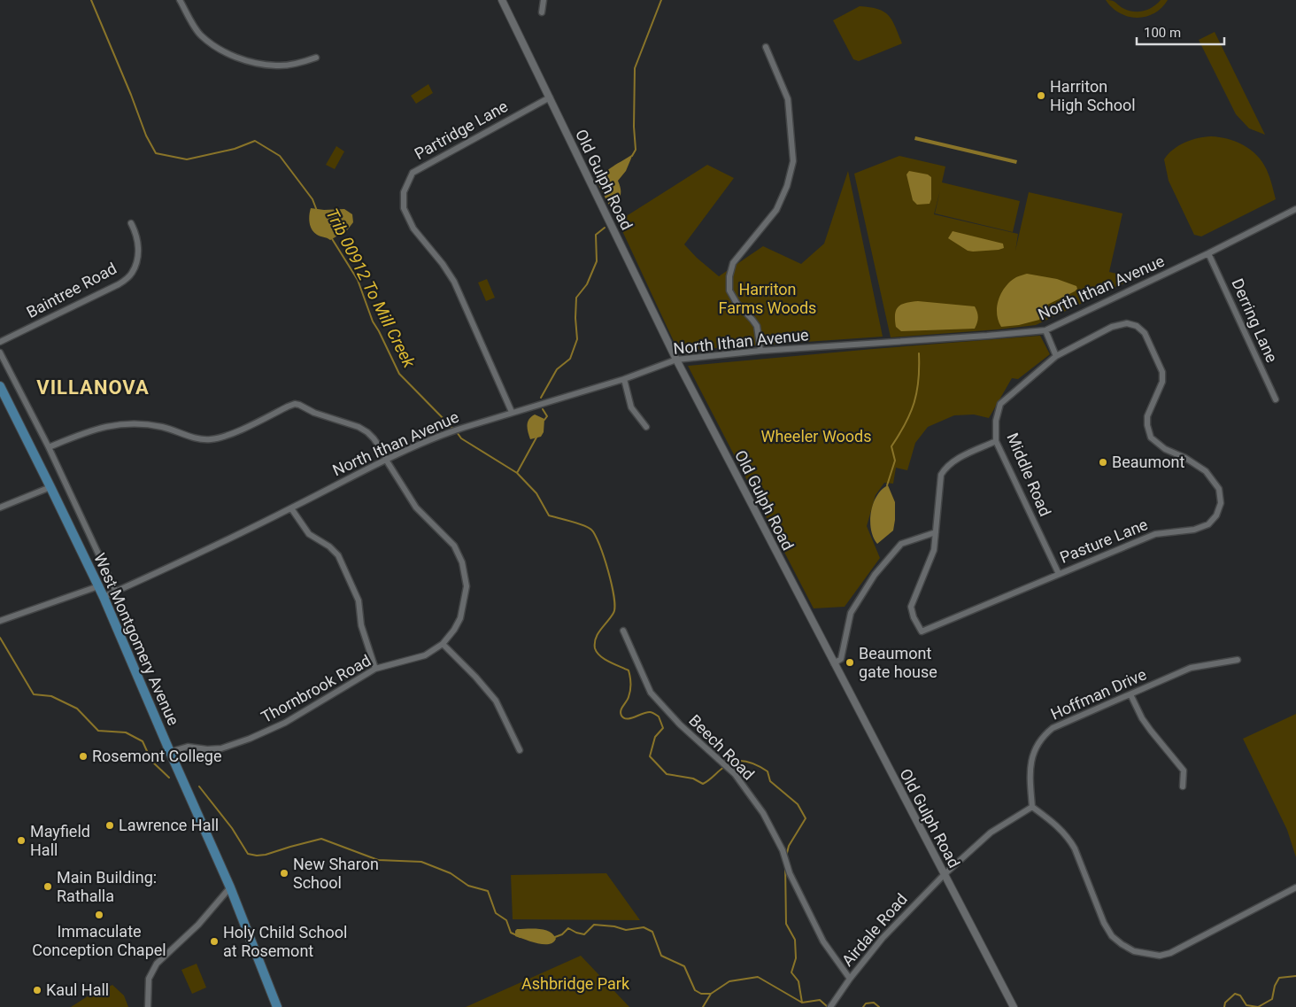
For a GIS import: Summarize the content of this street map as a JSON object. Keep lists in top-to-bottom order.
{
  "streets": {
    "main road": ["West Montgomery Avenue"],
    "street": [
      "Partridge Lane",
      "Old Gulph Road",
      "North Ithan Avenue",
      "Baintree Road",
      "Derring Lane",
      "Middle Road",
      "Pasture Lane",
      "Thornbrook Road",
      "Hoffman Drive",
      "Beech Road",
      "Airdale Road"
    ]
  },
  "crossings": [
    ["Partridge Lane", "Old Gulph Road"],
    ["Partridge Lane", "North Ithan Avenue"],
    ["Old Gulph Road", "North Ithan Avenue"],
    ["Old Gulph Road", "Airdale Road"],
    ["North Ithan Avenue", "Derring Lane"],
    ["North Ithan Avenue", "West Montgomery Avenue"],
    ["North Ithan Avenue", "Thornbrook Road"],
    ["Middle Road", "Pasture Lane"],
    ["West Montgomery Avenue", "Thornbrook Road"],
    ["Hoffman Drive", "Airdale Road"],
    ["Beech Road", "Airdale Road"]
  ],
  "districts": ["VILLANOVA"],
  "water": ["Trib 00912 To Mill Creek"],
  "parks": ["Harriton Farms Woods", "Wheeler Woods", "Ashbridge Park"],
  "places": [
    "Harriton High School",
    "Beaumont",
    "Beaumont gate house",
    "Rosemont College",
    "Lawrence Hall",
    "Mayfield Hall",
    "New Sharon School",
    "Main Building: Rathalla",
    "Immaculate Conception Chapel",
    "Holy Child School at Rosemont",
    "Kaul Hall"
  ],
  "scale_bar": "100 m"
}
